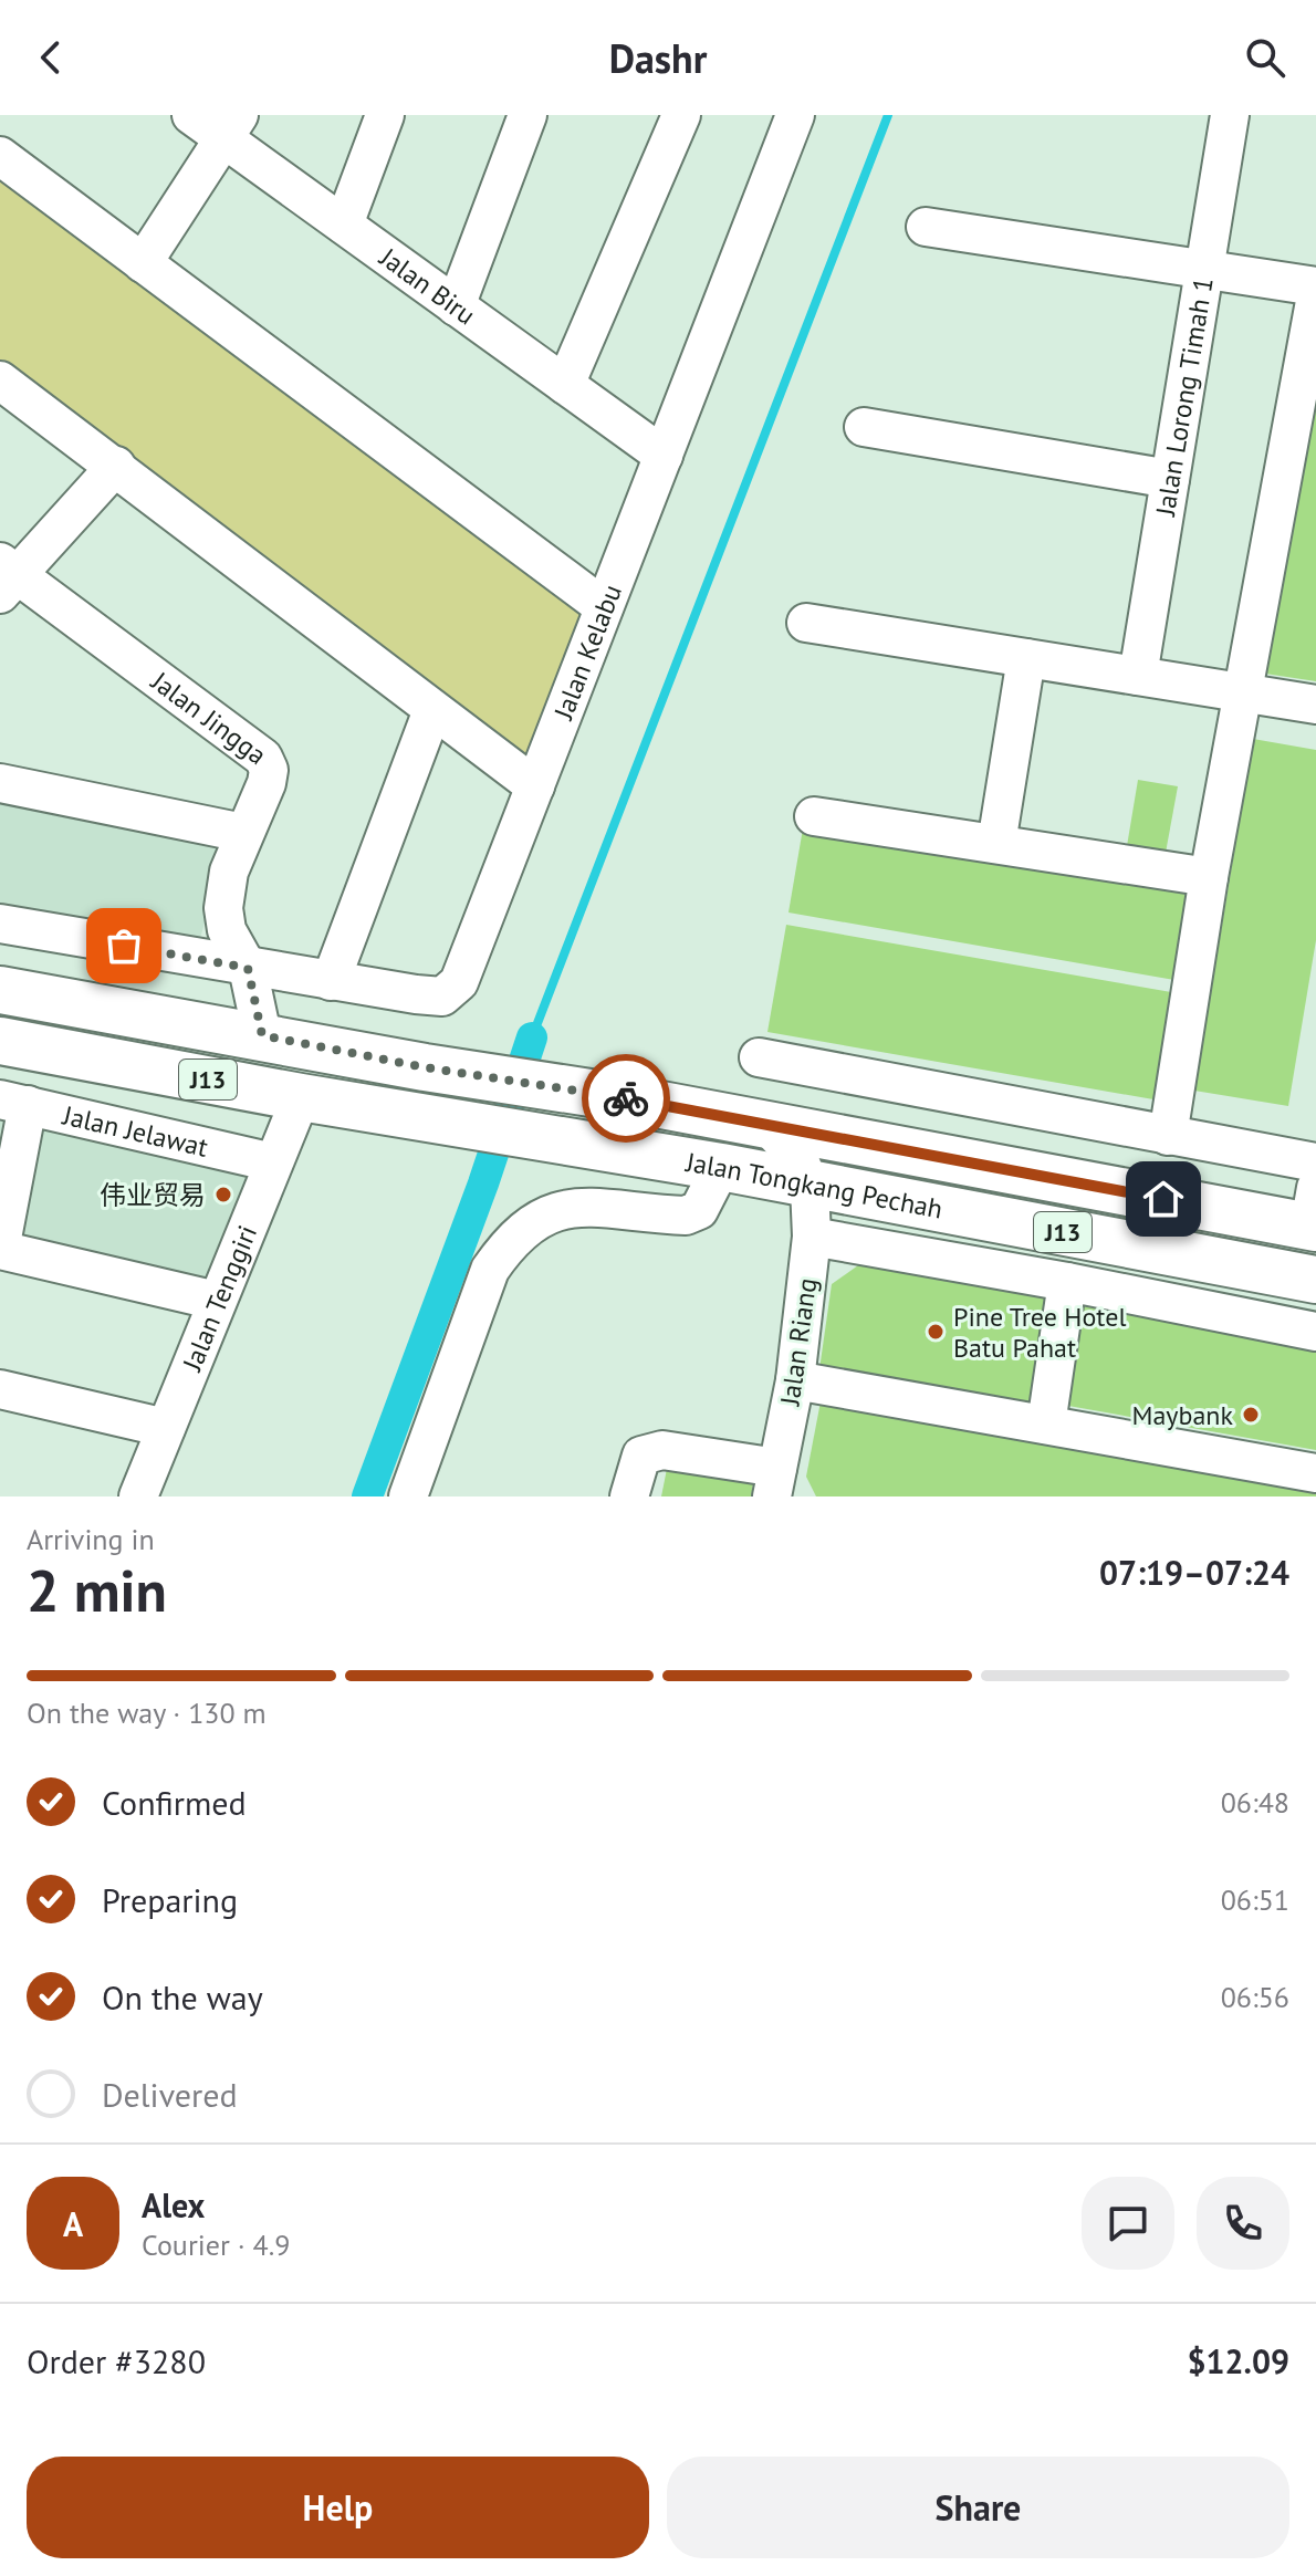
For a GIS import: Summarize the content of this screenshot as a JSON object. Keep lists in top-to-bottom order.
{
  "streets": {
    "main road": ["J13", "Jalan Tongkang Pechah"],
    "street": [
      "Jalan Biru",
      "Jalan Lorong Timah 1",
      "Jalan Kelabu",
      "Jalan Jingga",
      "Jalan Jelawat",
      "Jalan Tenggiri",
      "Jalan Riang"
    ]
  },
  "crossings": [
    ["Jalan Biru", "Jalan Kelabu"],
    ["Jalan Kelabu", "Jalan Jingga"],
    ["Jalan Jingga", "Jalan Tongkang Pechah"],
    ["Jalan Jelawat", "Jalan Tenggiri"],
    ["Jalan Tongkang Pechah", "Jalan Tenggiri"],
    ["Jalan Tongkang Pechah", "Jalan Riang"]
  ],
  "places": ["伟业贸易", "Pine Tree Hotel Batu Pahat", "Maybank"],
  "page": {
    "header": "Dashr",
    "heading": ["2 min", "Arriving in", "07:19–07:24"],
    "panel": [
      "Alex",
      "Courier · 4.9",
      "Order #3280",
      "$12.09"
    ],
    "bar": "On the way · 130 m",
    "list": [
      ["Confirmed", "06:48"],
      ["Preparing", "06:51"],
      ["On the way", "06:56"],
      "Delivered"
    ],
    "round": "A",
    "buttons": ["Help", "Share"]
  }
}
